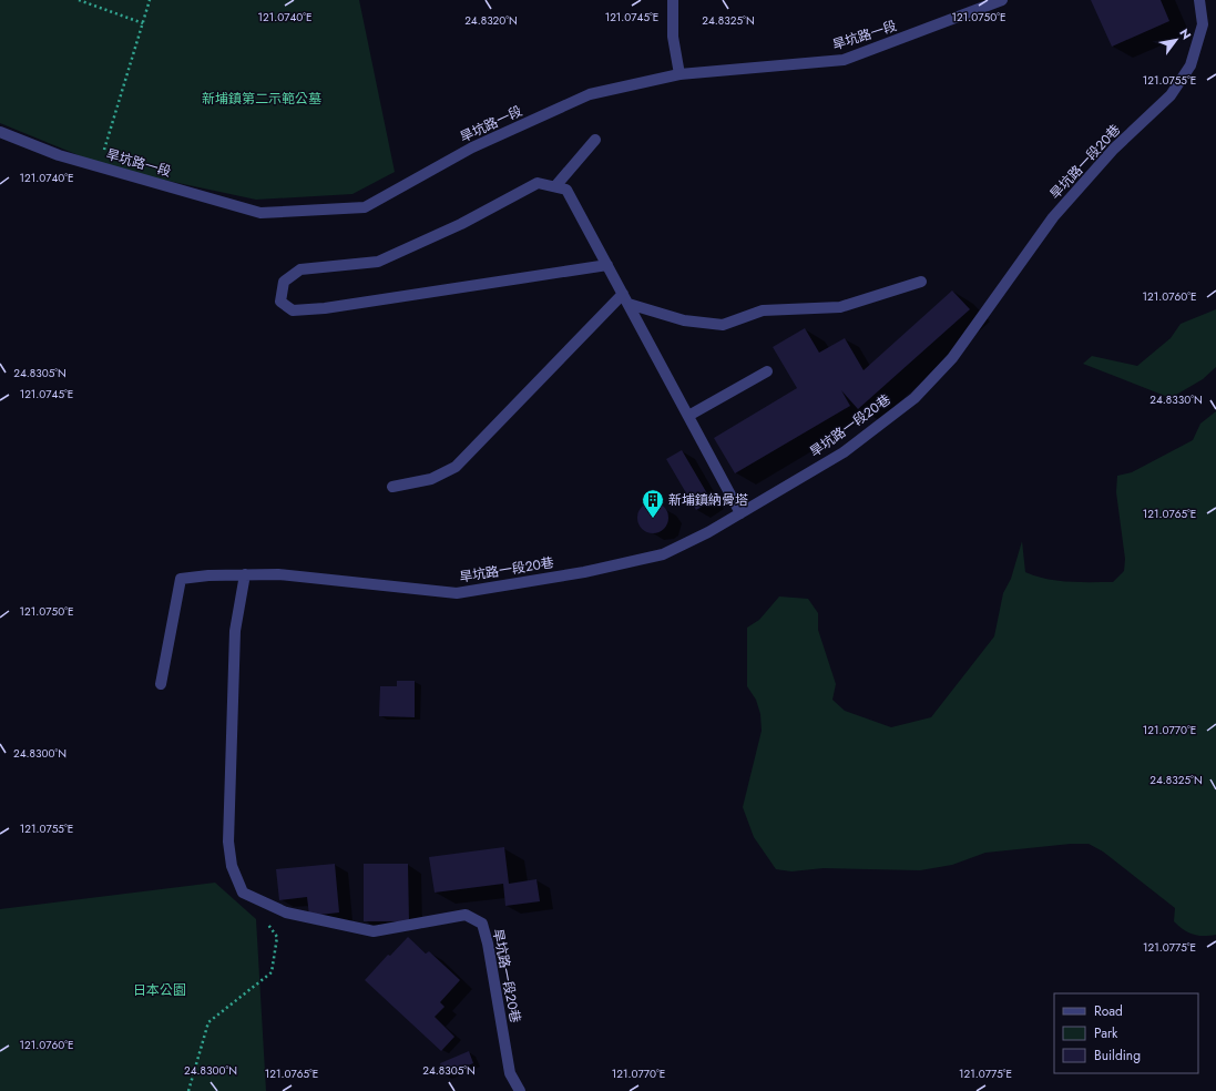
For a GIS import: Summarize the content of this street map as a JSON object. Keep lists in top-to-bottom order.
{
  "streets": {
    "street": ["旱坑路一段", "旱坑路一段20巷"]
  },
  "parks": ["新埔鎮第二示範公墓", "日本公園"],
  "places": {
    "building": ["新埔鎮納骨塔"]
  },
  "legend": ["Road", "Park", "Building"],
  "north": "top right",
  "coordinates": [
    "121.0740°E",
    "121.0745°E",
    "121.0750°E",
    "24.8320°N",
    "24.8325°N",
    "121.0755°E",
    "121.0760°E",
    "24.8305°N",
    "24.8330°N",
    "121.0765°E",
    "121.0770°E",
    "24.8300°N",
    "121.0775°E"
  ]
}
